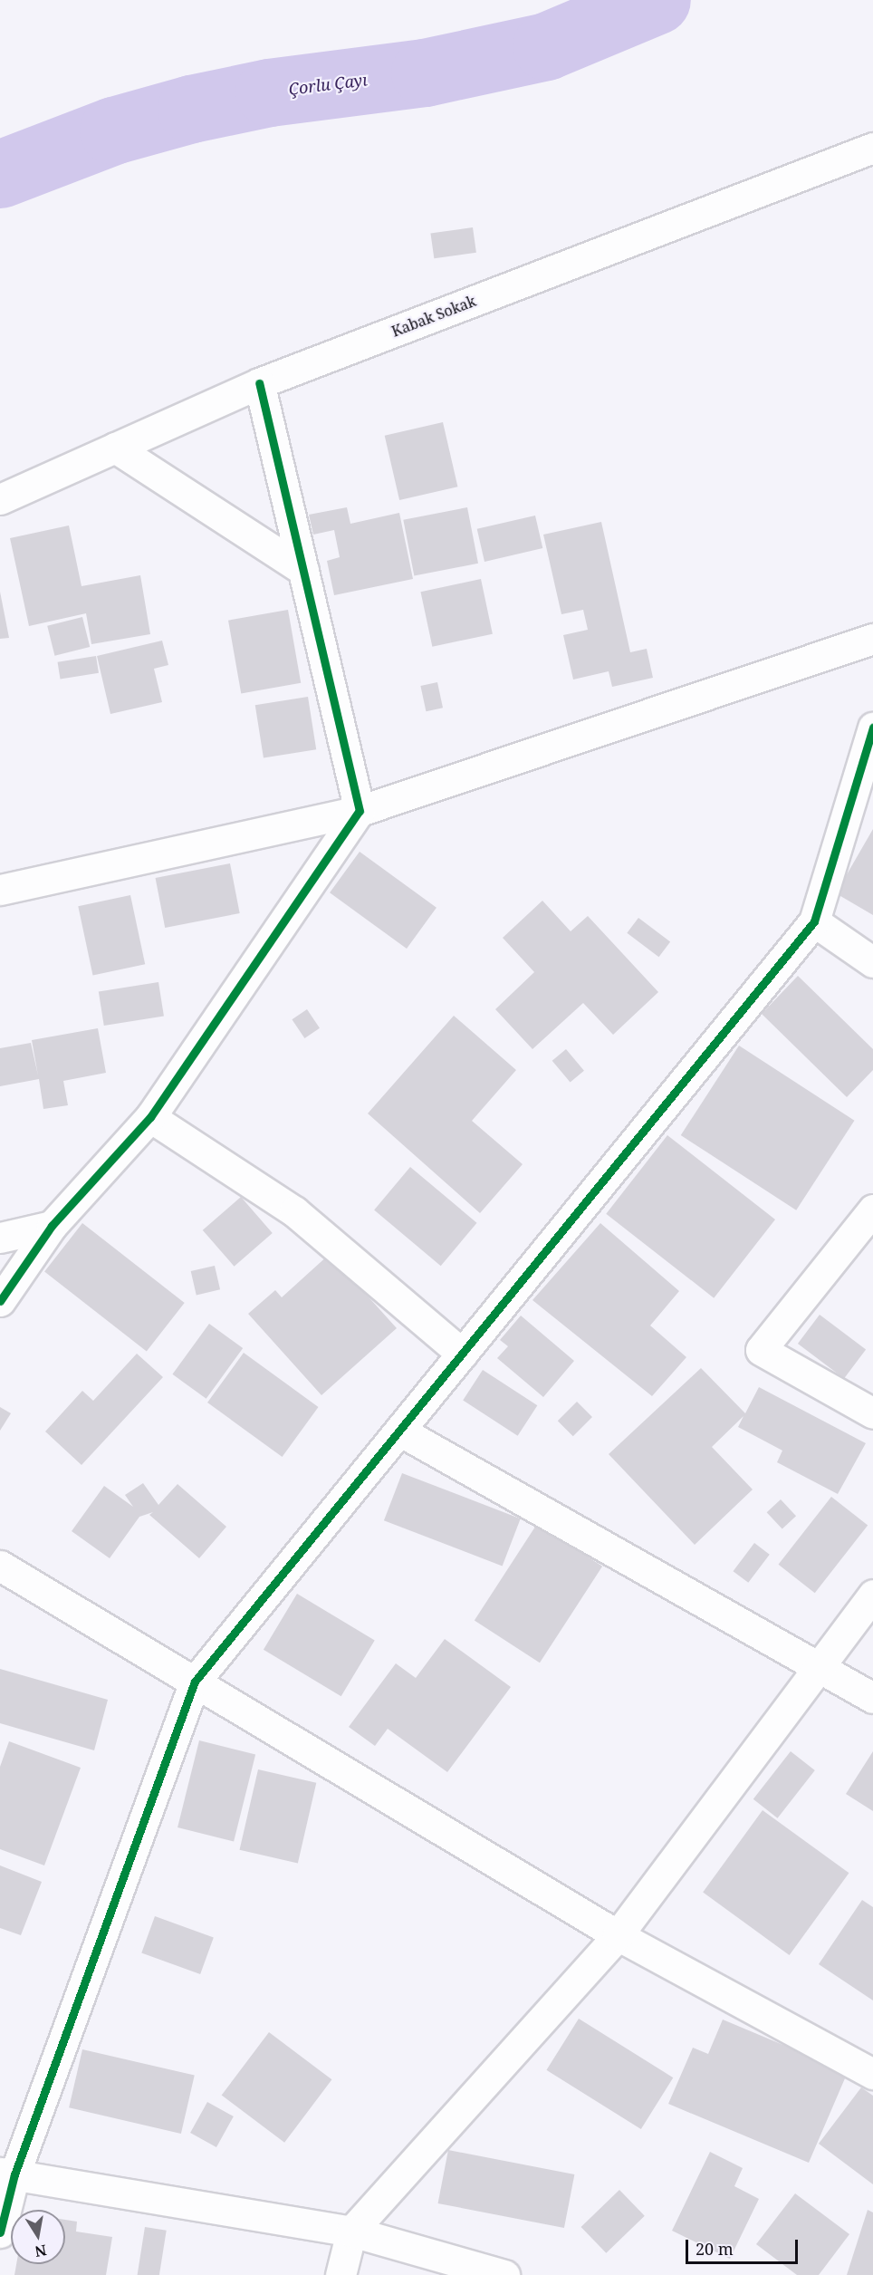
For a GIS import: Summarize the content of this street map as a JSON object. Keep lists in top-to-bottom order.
{
  "streets": {
    "street": ["Kabak Sokak"]
  },
  "water": ["Çorlu Çayı"],
  "scale_bar": "20 m",
  "north": "bottom"
}
